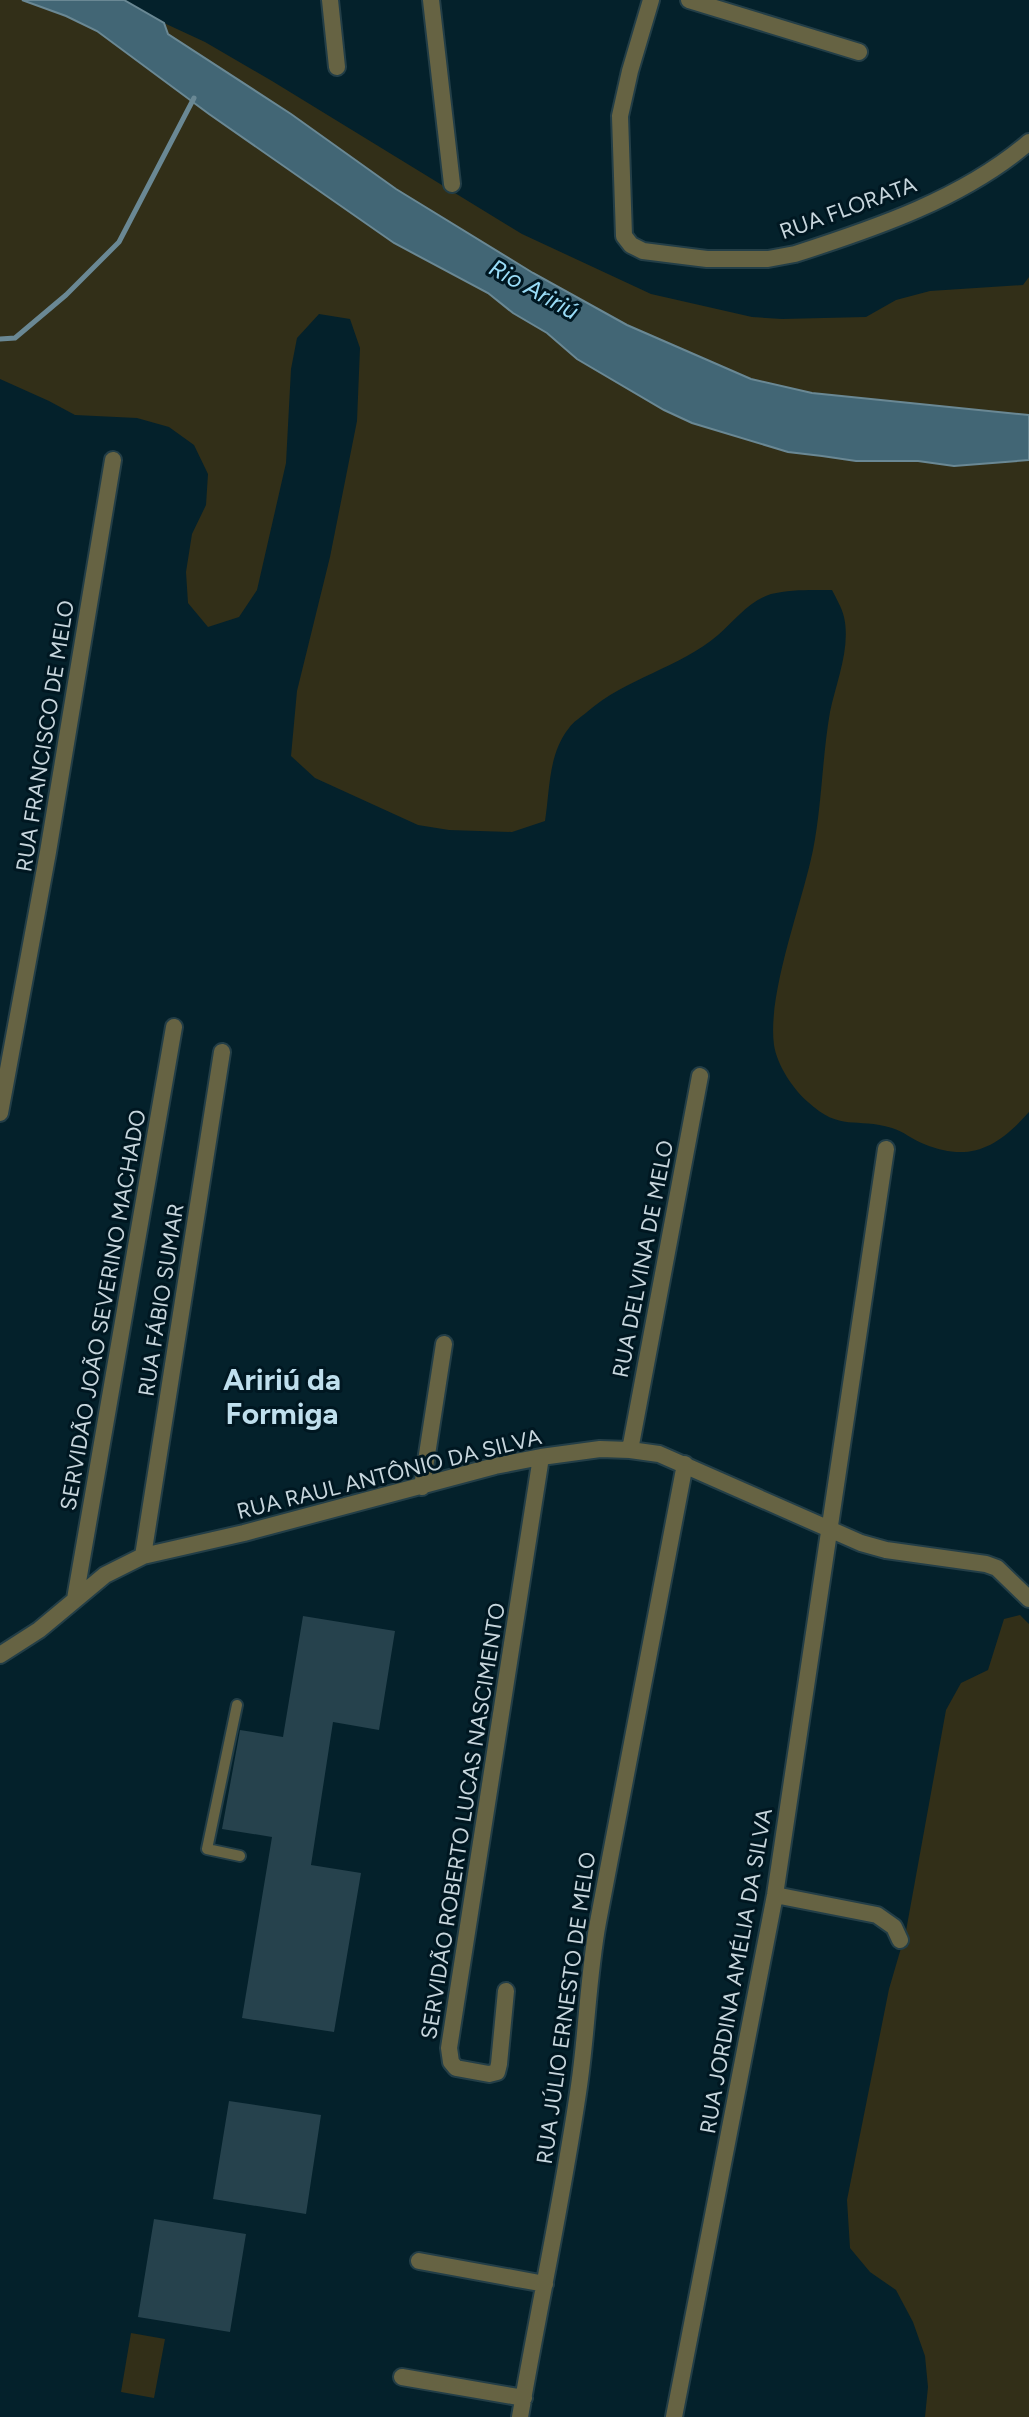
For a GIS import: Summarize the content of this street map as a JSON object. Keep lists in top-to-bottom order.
{
  "streets": {
    "street": [
      "RUA FLORATA",
      "RUA FRANCISCO DE MELO",
      "RUA DELVINA DE MELO",
      "RUA FÁBIO SUMAR",
      "SERVIDÃO JOÃO SEVERINO MACHADO",
      "RUA RAUL ANTÔNIO DA SILVA",
      "SERVIDÃO ROBERTO LUCAS NASCIMENTO",
      "RUA JORDINA AMÉLIA DA SILVA",
      "RUA JÚLIO ERNESTO DE MELO"
    ]
  },
  "crossings": [
    ["RUA DELVINA DE MELO", "RUA RAUL ANTÔNIO DA SILVA"],
    ["RUA FÁBIO SUMAR", "RUA RAUL ANTÔNIO DA SILVA"],
    ["SERVIDÃO JOÃO SEVERINO MACHADO", "RUA RAUL ANTÔNIO DA SILVA"],
    ["RUA RAUL ANTÔNIO DA SILVA", "SERVIDÃO ROBERTO LUCAS NASCIMENTO"],
    ["RUA RAUL ANTÔNIO DA SILVA", "RUA JORDINA AMÉLIA DA SILVA"],
    ["RUA RAUL ANTÔNIO DA SILVA", "RUA JÚLIO ERNESTO DE MELO"]
  ],
  "districts": ["Aririú da Formiga"],
  "water": ["Rio Aririú"]
}
